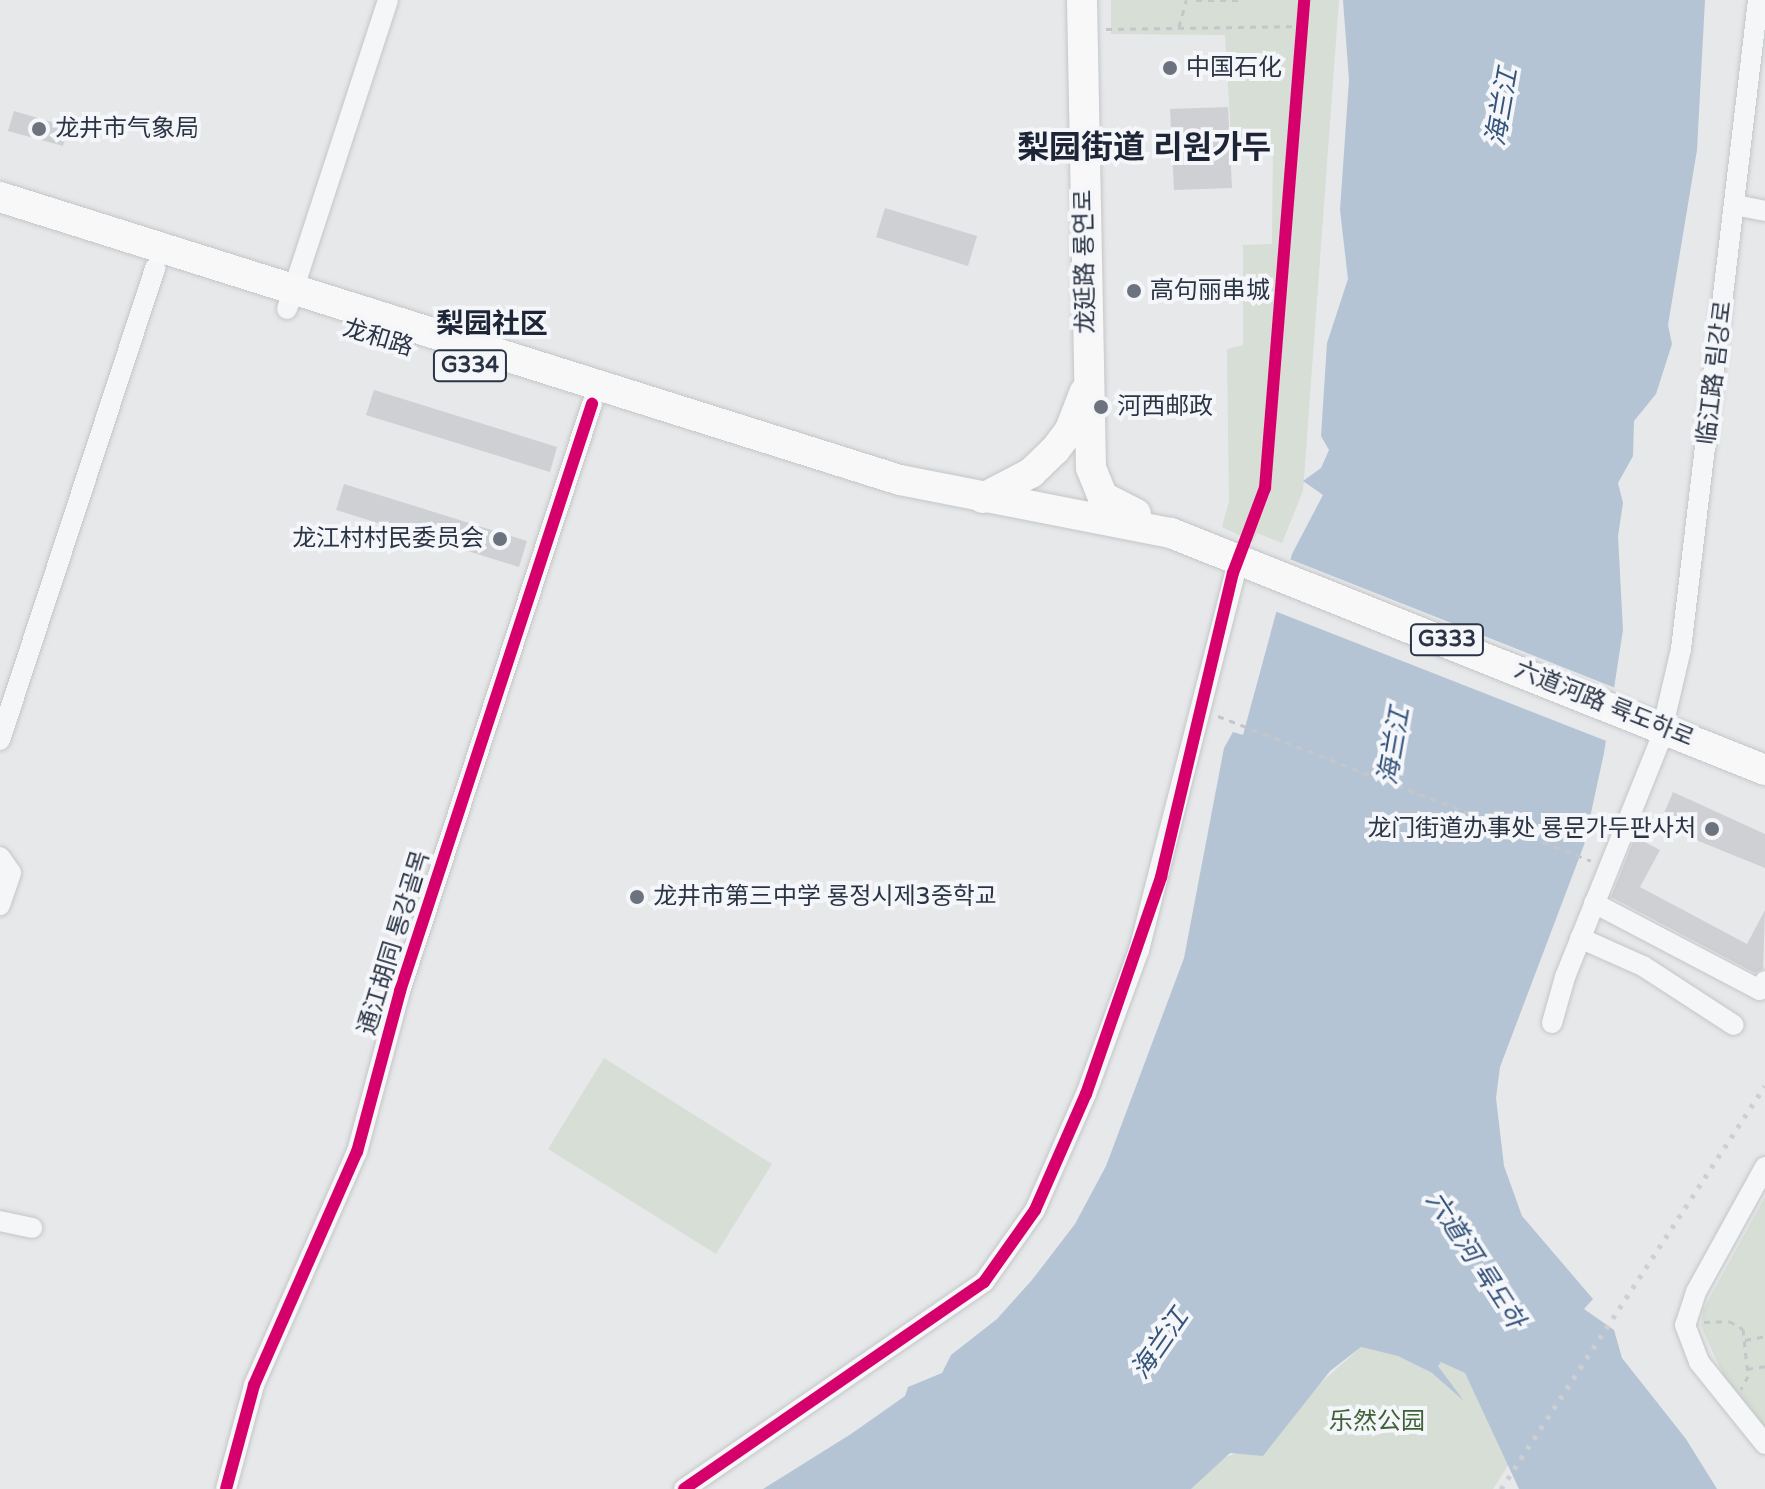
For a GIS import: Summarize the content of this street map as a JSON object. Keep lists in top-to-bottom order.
{
  "streets": {
    "highway": [
      "龙延路 룡연로",
      "龙和路",
      "G334",
      "G333",
      "六道河路 륙도하로"
    ],
    "street": ["临江路 림강로", "通江胡同 통강골목"]
  },
  "crossings": [
    ["龙延路 룡연로", "龙和路"],
    ["龙延路 룡연로", "六道河路 륙도하로"],
    ["龙和路", "六道河路 륙도하로"],
    ["龙和路", "通江胡同 통강골목"],
    ["临江路 림강로", "六道河路 륙도하로"]
  ],
  "districts": ["梨园街道 리원가두", "梨园社区"],
  "water": ["海兰江", "六道河 륙도하"],
  "parks": ["乐然公园"],
  "places": [
    "中国石化",
    "龙井市气象局",
    "高句丽串城",
    "河西邮政",
    "龙江村村民委员会",
    "龙门街道办事处 룡문가두판사처",
    "龙井市第三中学 룡정시제3중학교"
  ]
}
